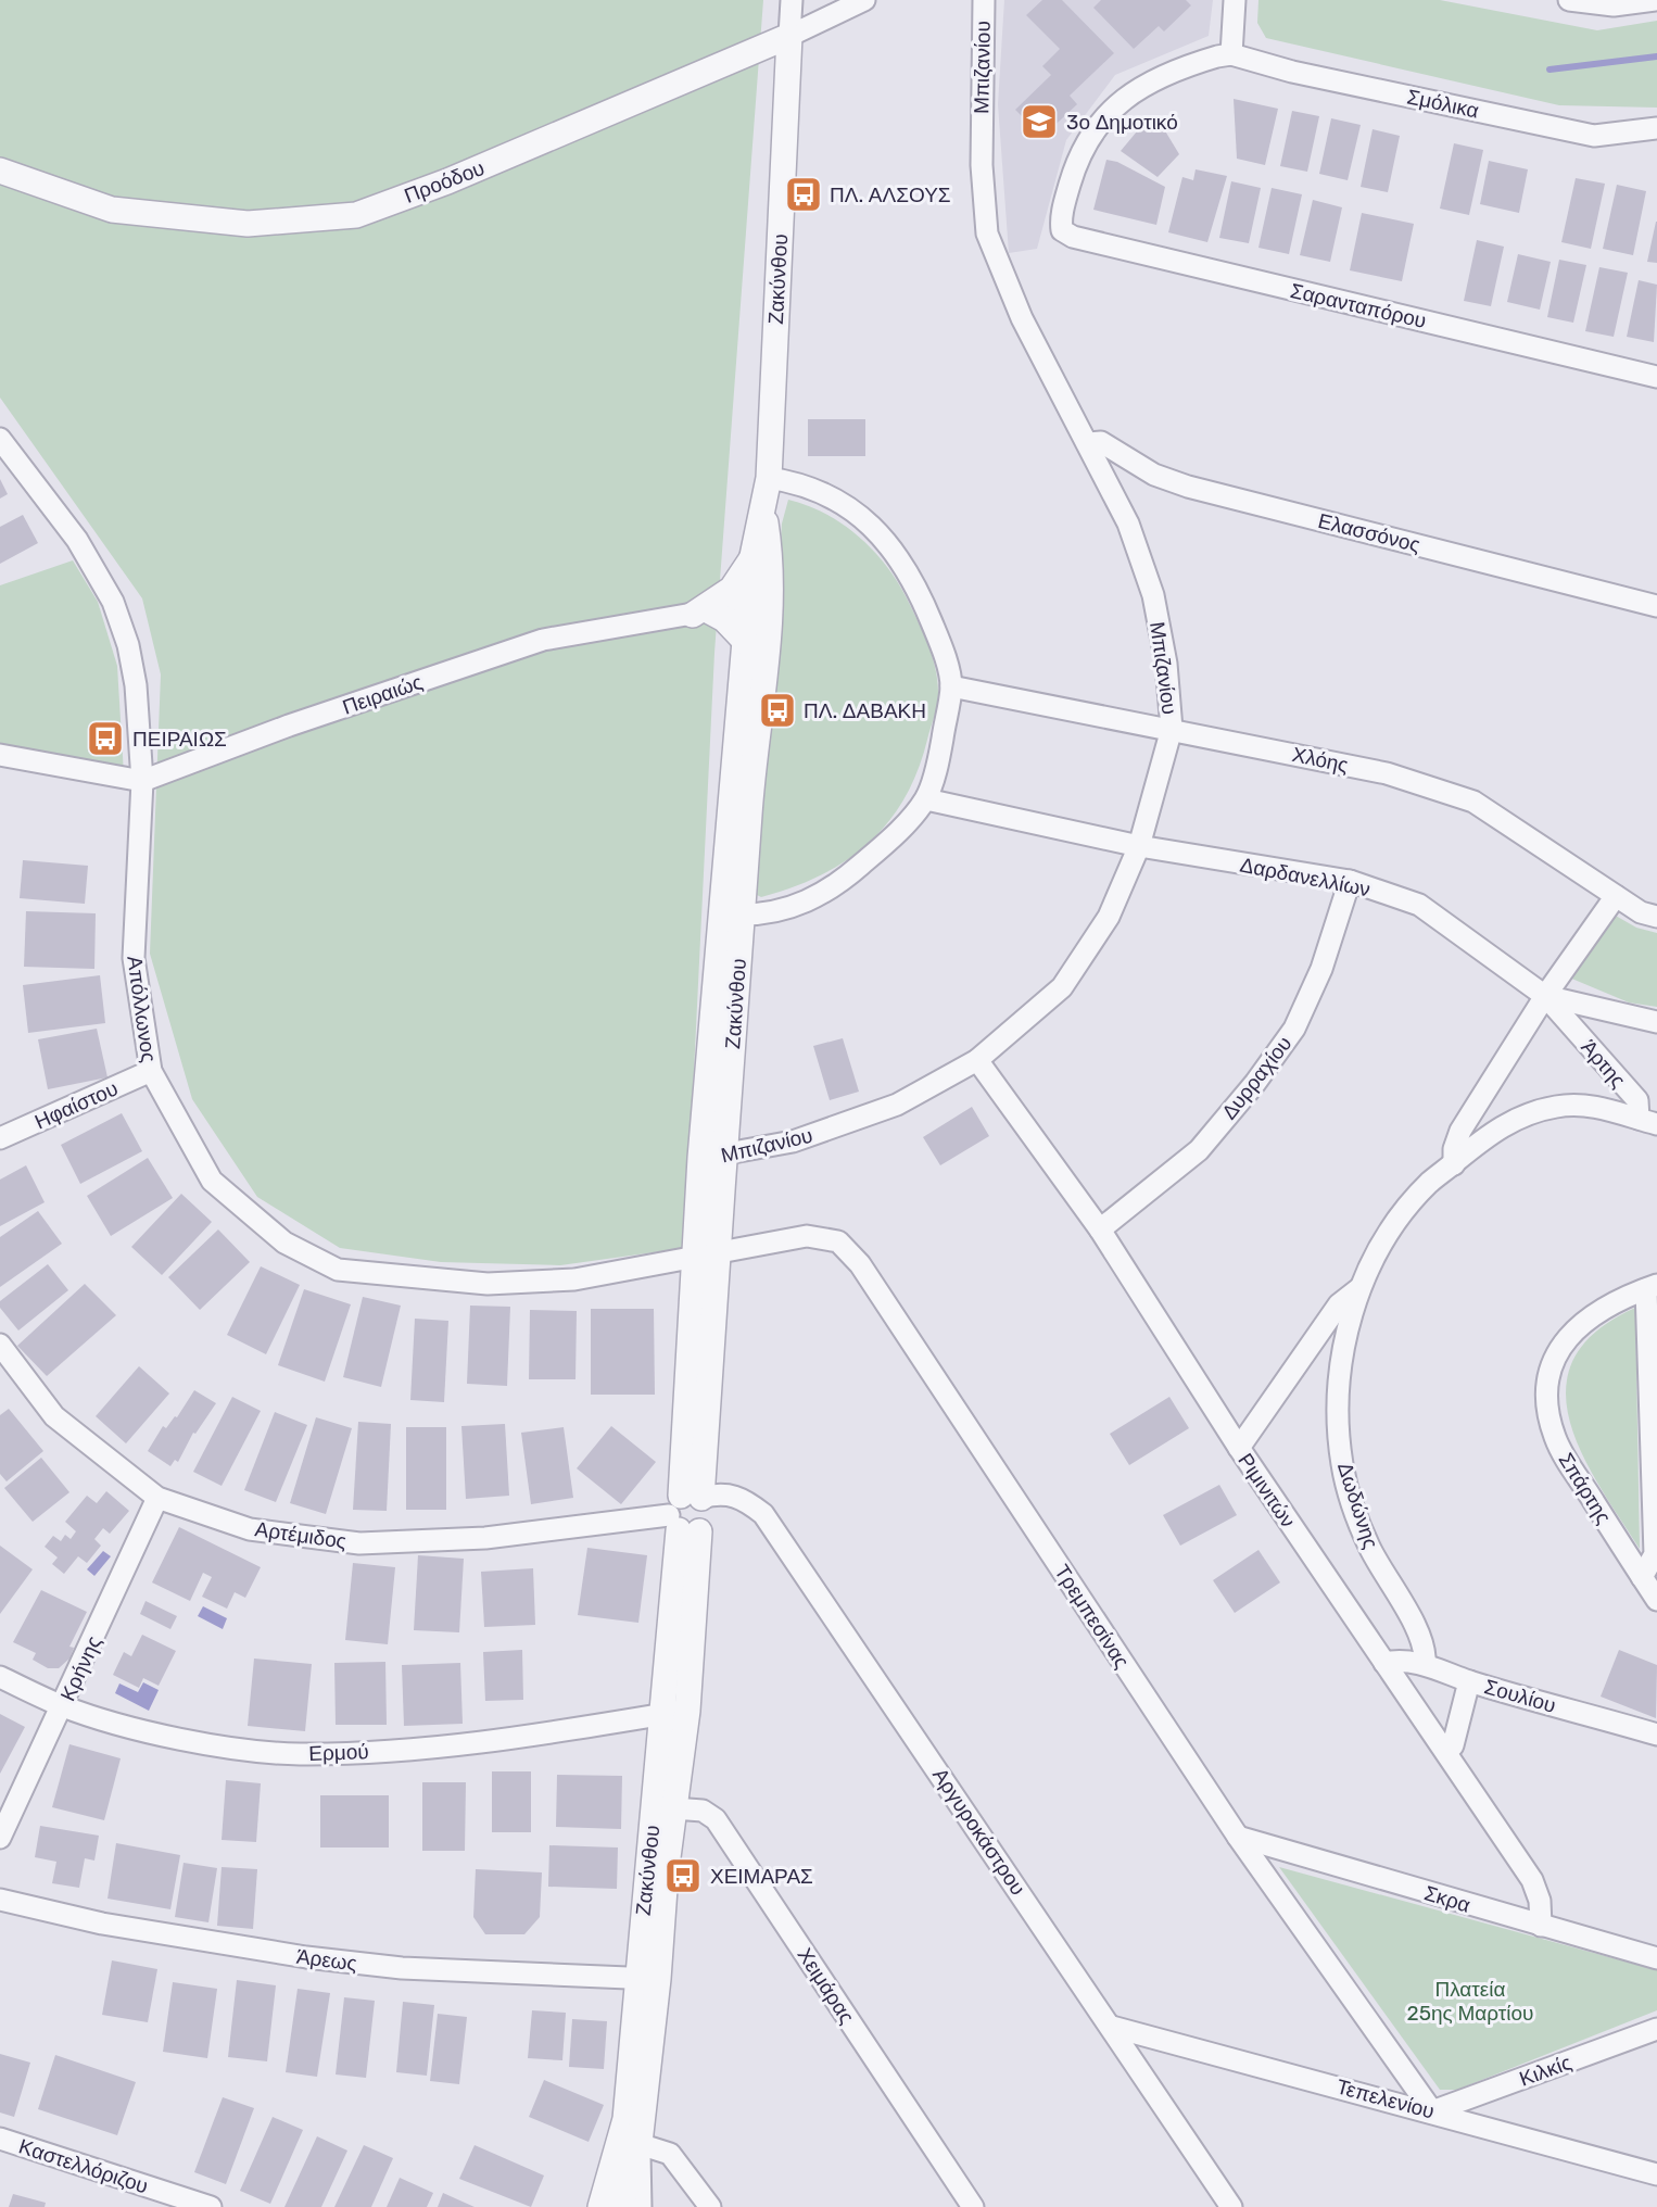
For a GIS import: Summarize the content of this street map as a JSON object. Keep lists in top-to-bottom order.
{
  "streets": {
    "street": [
      "Μπιζανίου",
      "Σμόλικα",
      "Προόδου",
      "Ζακύνθου",
      "Σαρανταπόρου",
      "Ελασσόνος",
      "Πειραιώς",
      "Χλόης",
      "Δαρδανελλίων",
      "Απόλλωνος",
      "Άρτης",
      "Δυρραχίου",
      "Ηφαίστου",
      "Σπάρτης",
      "Ριμινιτών",
      "Δωδώνης",
      "Αρτέμιδος",
      "Τρεμπεσίνας",
      "Κρήνης",
      "Σουλίου",
      "Ερμού",
      "Αργυροκάστρου",
      "Σκρα",
      "Άρεως",
      "Χειμάρας",
      "Κιλκίς",
      "Τεπελενίου",
      "Καστελλόριζου"
    ]
  },
  "crossings": [
    ["Μπιζανίου", "Ζακύνθου"],
    ["Μπιζανίου", "Ελασσόνος"],
    ["Μπιζανίου", "Χλόης"],
    ["Μπιζανίου", "Δαρδανελλίων"],
    ["Μπιζανίου", "Ριμινιτών"],
    ["Σμόλικα", "Σαρανταπόρου"],
    ["Προόδου", "Ζακύνθου"],
    ["Ζακύνθου", "Πειραιώς"],
    ["Ζακύνθου", "Απόλλωνος"],
    ["Ζακύνθου", "Αρτέμιδος"],
    ["Ζακύνθου", "Τρεμπεσίνας"],
    ["Ζακύνθου", "Ερμού"],
    ["Ζακύνθου", "Αργυροκάστρου"],
    ["Ζακύνθου", "Άρεως"],
    ["Ζακύνθου", "Χειμάρας"],
    ["Πειραιώς", "Απόλλωνος"],
    ["Δαρδανελλίων", "Άρτης"],
    ["Δαρδανελλίων", "Δυρραχίου"],
    ["Απόλλωνος", "Ηφαίστου"],
    ["Απόλλωνος", "Τρεμπεσίνας"],
    ["Άρτης", "Δωδώνης"],
    ["Δυρραχίου", "Ριμινιτών"],
    ["Ριμινιτών", "Δωδώνης"],
    ["Ριμινιτών", "Σουλίου"],
    ["Ριμινιτών", "Σκρα"],
    ["Δωδώνης", "Σουλίου"],
    ["Αρτέμιδος", "Κρήνης"],
    ["Αρτέμιδος", "Αργυροκάστρου"],
    ["Τρεμπεσίνας", "Σκρα"],
    ["Τρεμπεσίνας", "Κιλκίς"],
    ["Τρεμπεσίνας", "Τεπελενίου"],
    ["Κρήνης", "Ερμού"],
    ["Αργυροκάστρου", "Τεπελενίου"],
    ["Κιλκίς", "Τεπελενίου"]
  ],
  "parks": ["Πλατεία 25ης Μαρτίου"],
  "places": {
    "school or university": ["3ο Δημοτικό"],
    "bus stop": [
      "ΠΛ. ΑΛΣΟΥΣ",
      "ΠΛ. ΔΑΒΑΚΗ",
      "ΠΕΙΡΑΙΩΣ",
      "ΧΕΙΜΑΡΑΣ"
    ]
  }
}
